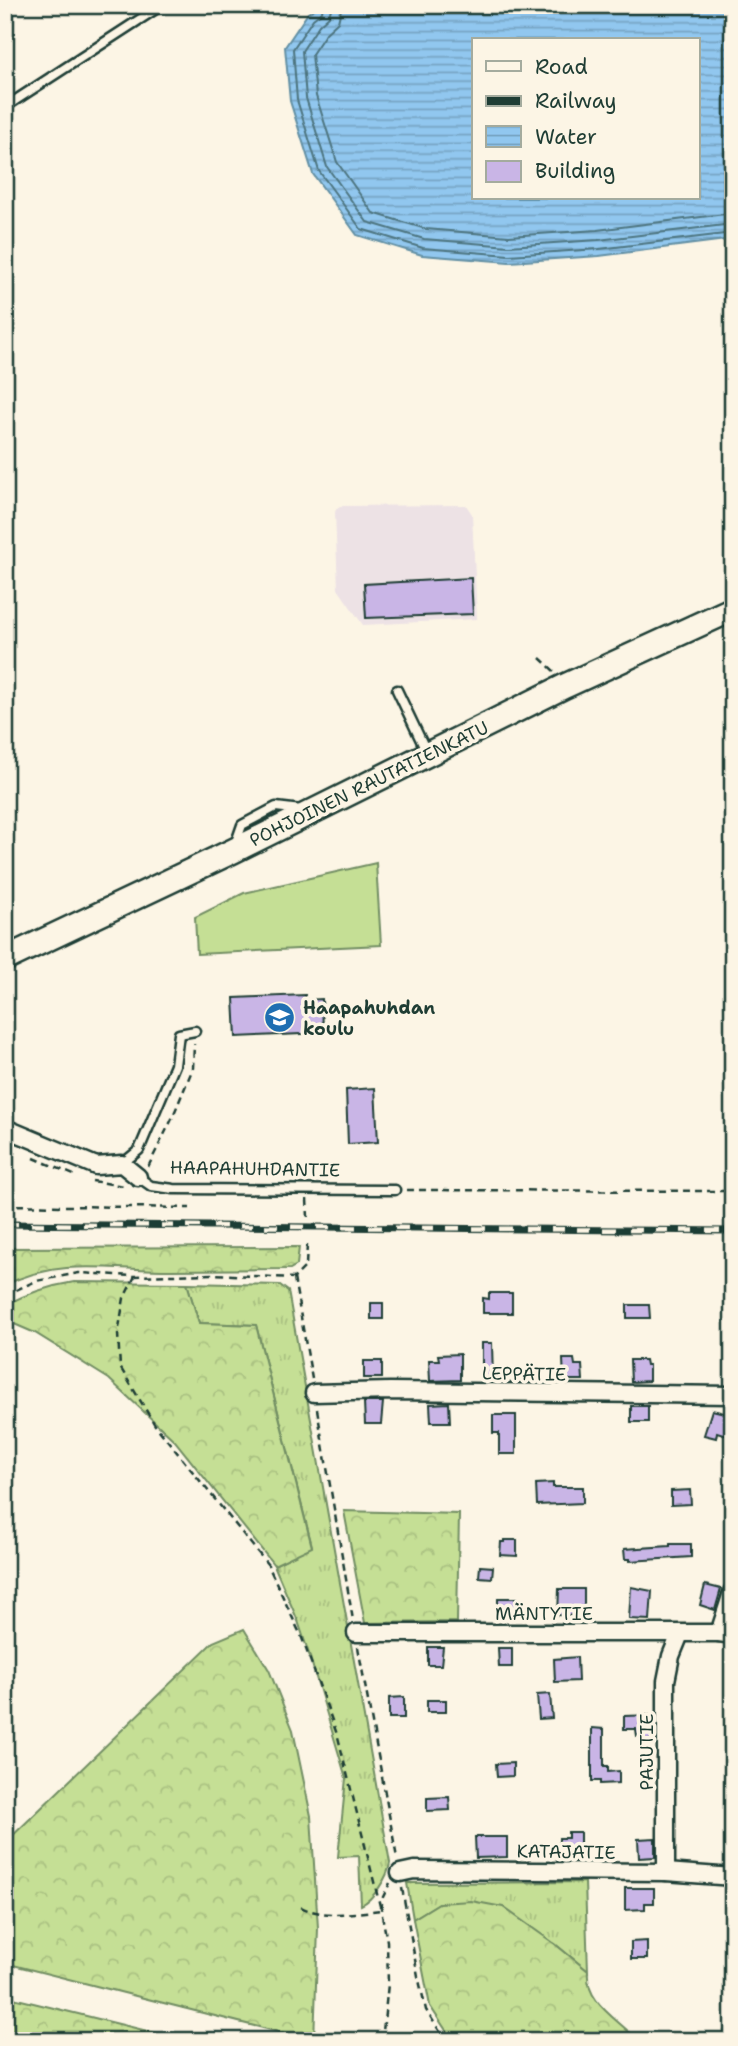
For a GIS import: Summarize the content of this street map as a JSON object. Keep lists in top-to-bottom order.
{
  "streets": {
    "street": [
      "POHJOINEN RAUTATIENKATU",
      "HAAPAHUHDANTIE",
      "LEPPÄTIE",
      "MÄNTYTIE",
      "PAJUTIE",
      "KATAJATIE"
    ]
  },
  "crossings": [
    ["MÄNTYTIE", "PAJUTIE"],
    ["PAJUTIE", "KATAJATIE"]
  ],
  "places": {
    "school or university": ["Haapahuhdan koulu"]
  },
  "legend": [
    "Road",
    "Railway",
    "Water",
    "Building"
  ]
}
